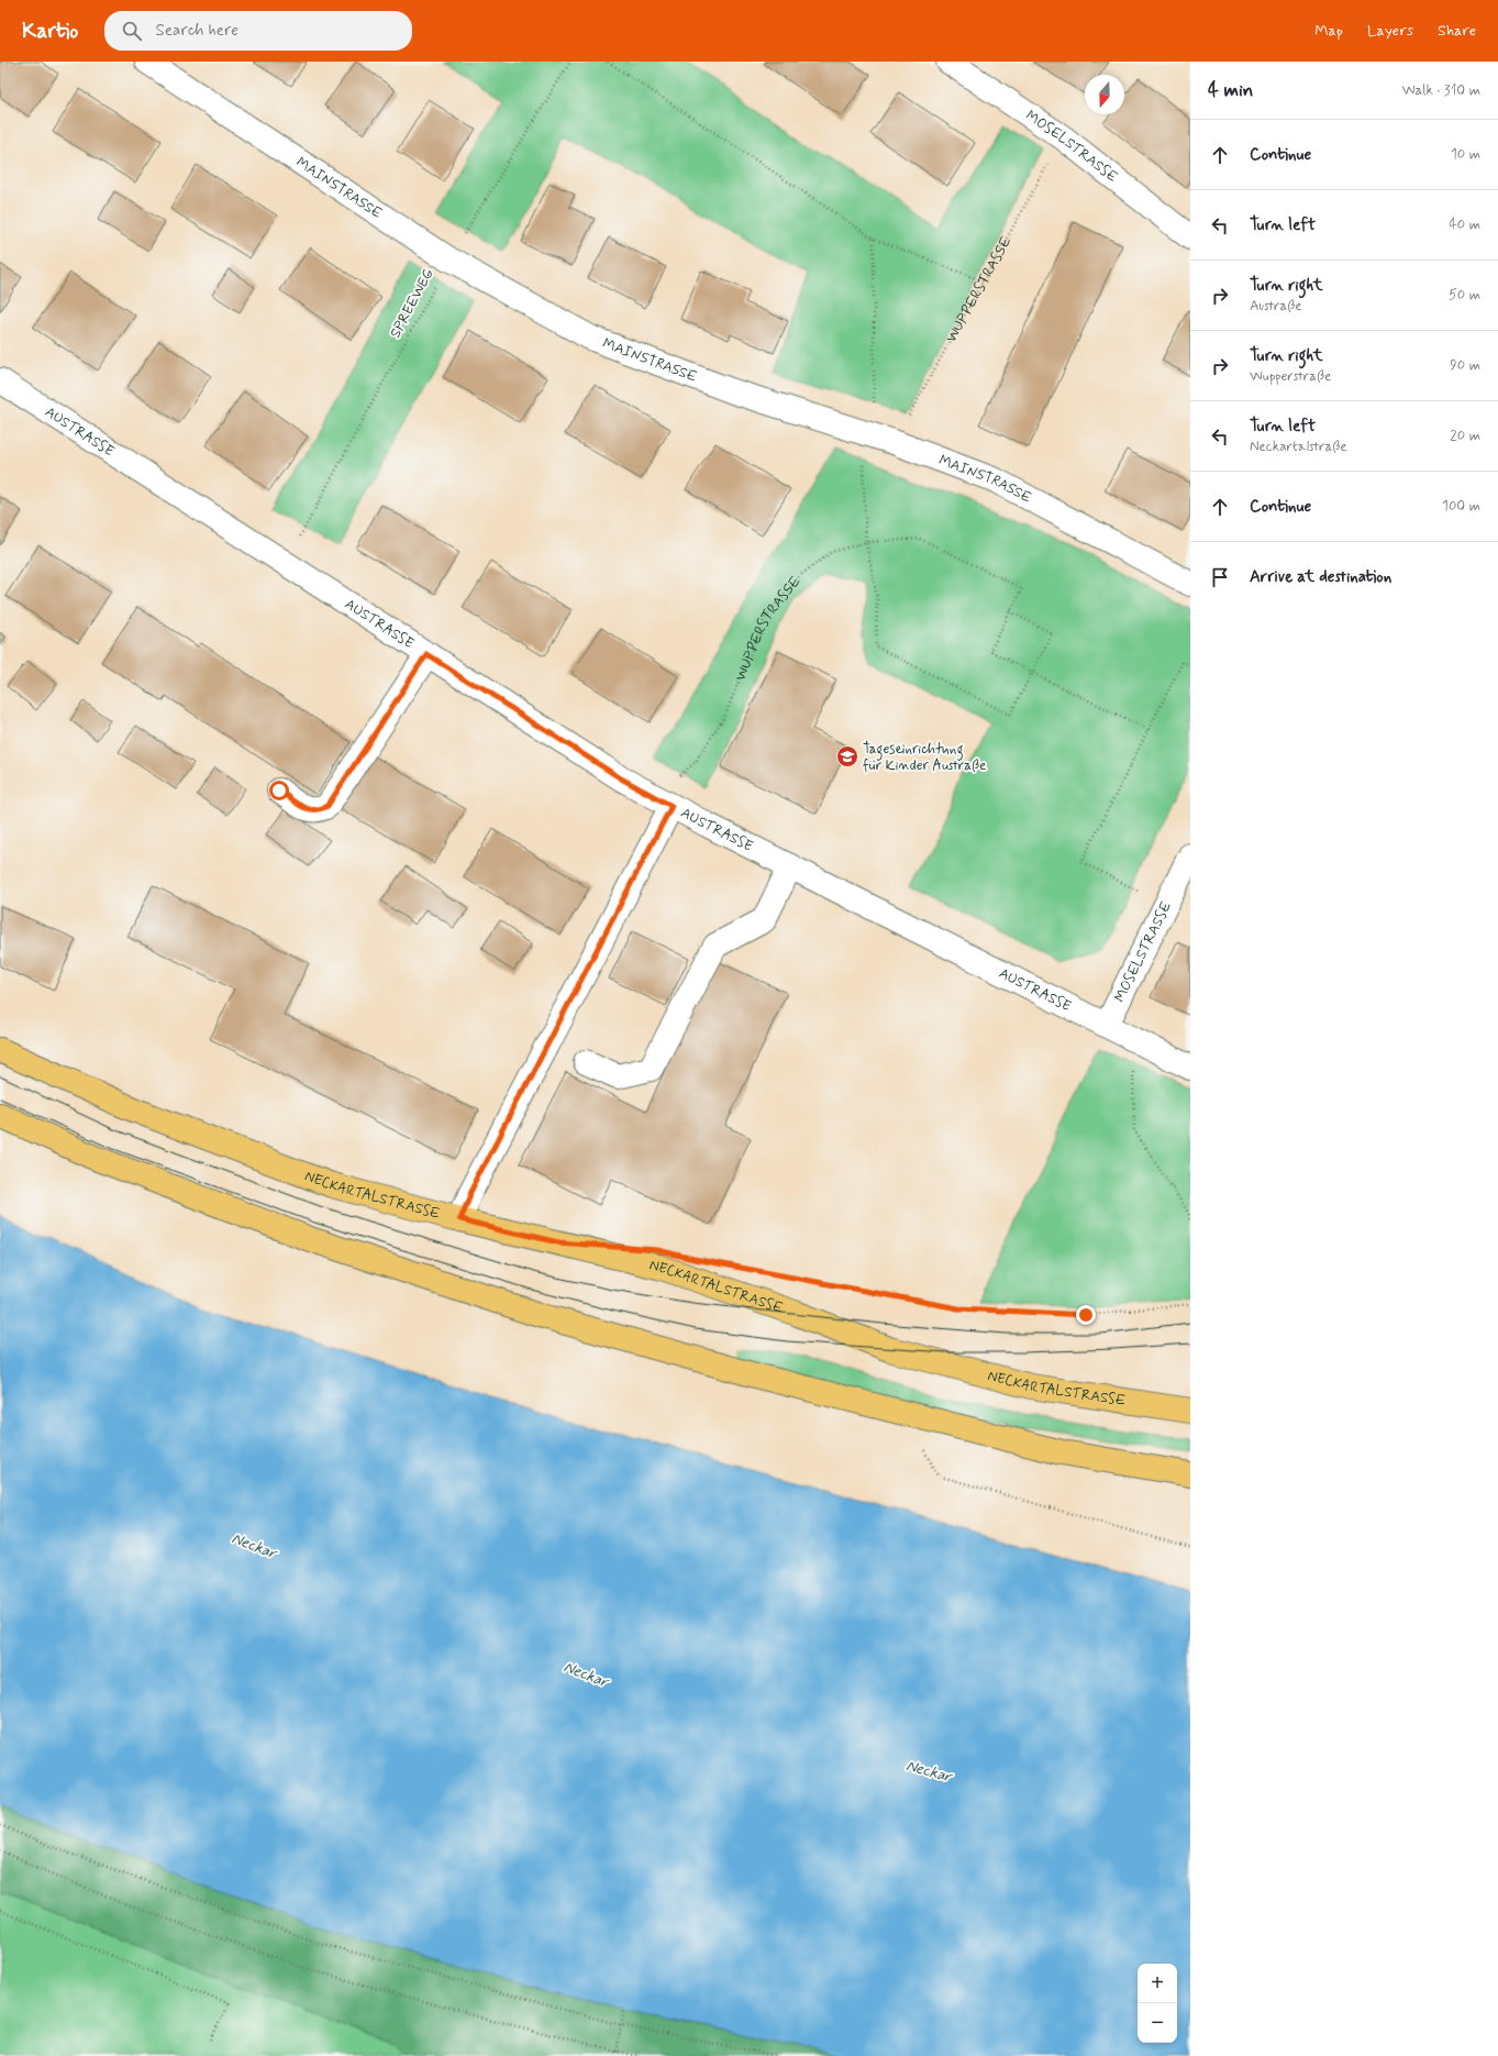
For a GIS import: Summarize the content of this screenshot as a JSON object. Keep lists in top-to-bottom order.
{
  "streets": {
    "main road": ["NECKARTALSTRASSE"],
    "street": ["MOSELSTRASSE", "MAINSTRASSE", "AUSTRASSE"],
    "path": ["WUPPERSTRASSE", "SPREEWEG"]
  },
  "crossings": [
    ["MOSELSTRASSE", "WUPPERSTRASSE"],
    ["MOSELSTRASSE", "AUSTRASSE"],
    ["MAINSTRASSE", "WUPPERSTRASSE"],
    ["MAINSTRASSE", "SPREEWEG"],
    ["SPREEWEG", "AUSTRASSE"]
  ],
  "water": ["Neckar"],
  "places": {
    "school or university": ["Tageseinrichtung für Kinder Austraße"]
  },
  "north": "bottom",
  "page": {
    "header": "Kartio",
    "search": "Search here",
    "nav": ["Map", "Layers", "Share"],
    "heading": ["4 min", "Walk · 310 m"],
    "list": [
      ["Continue", "10 m"],
      ["Turn left", "40 m"],
      ["Turn right", "Austraße", "50 m"],
      ["Turn right", "Wupperstraße", "90 m"],
      ["Turn left", "Neckartalstraße", "20 m"],
      ["Continue", "100 m"],
      "Arrive at destination"
    ],
    "map_buttons": ["+", "−"]
  }
}
